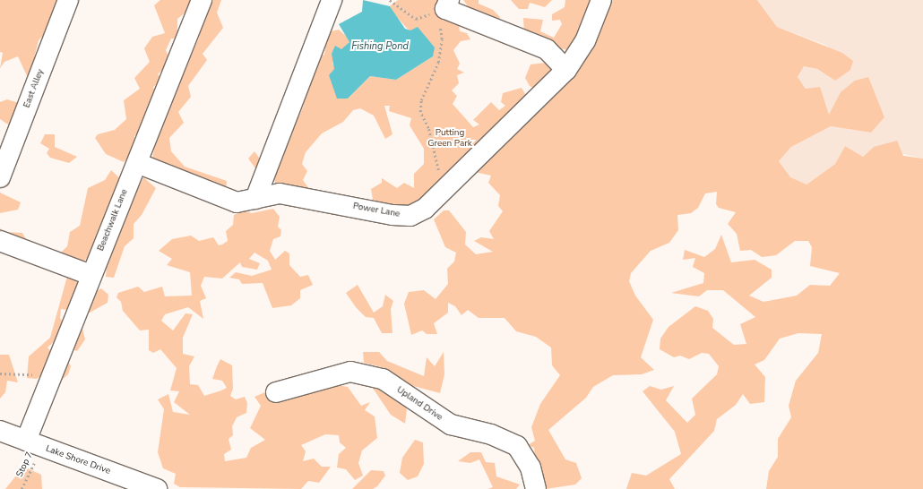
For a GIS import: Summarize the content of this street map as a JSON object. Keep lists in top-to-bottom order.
{
  "streets": {
    "street": [
      "East Alley",
      "Power Lane",
      "Beachwalk Lane",
      "Upland Drive",
      "Lake Shore Drive"
    ],
    "path": ["Stop 7"]
  },
  "crossings": [
    ["Power Lane", "Beachwalk Lane"],
    ["Beachwalk Lane", "Lake Shore Drive"],
    ["Beachwalk Lane", "Stop 7"],
    ["Lake Shore Drive", "Stop 7"]
  ],
  "water": ["Fishing Pond"],
  "parks": ["Putting Green Park"]
}
